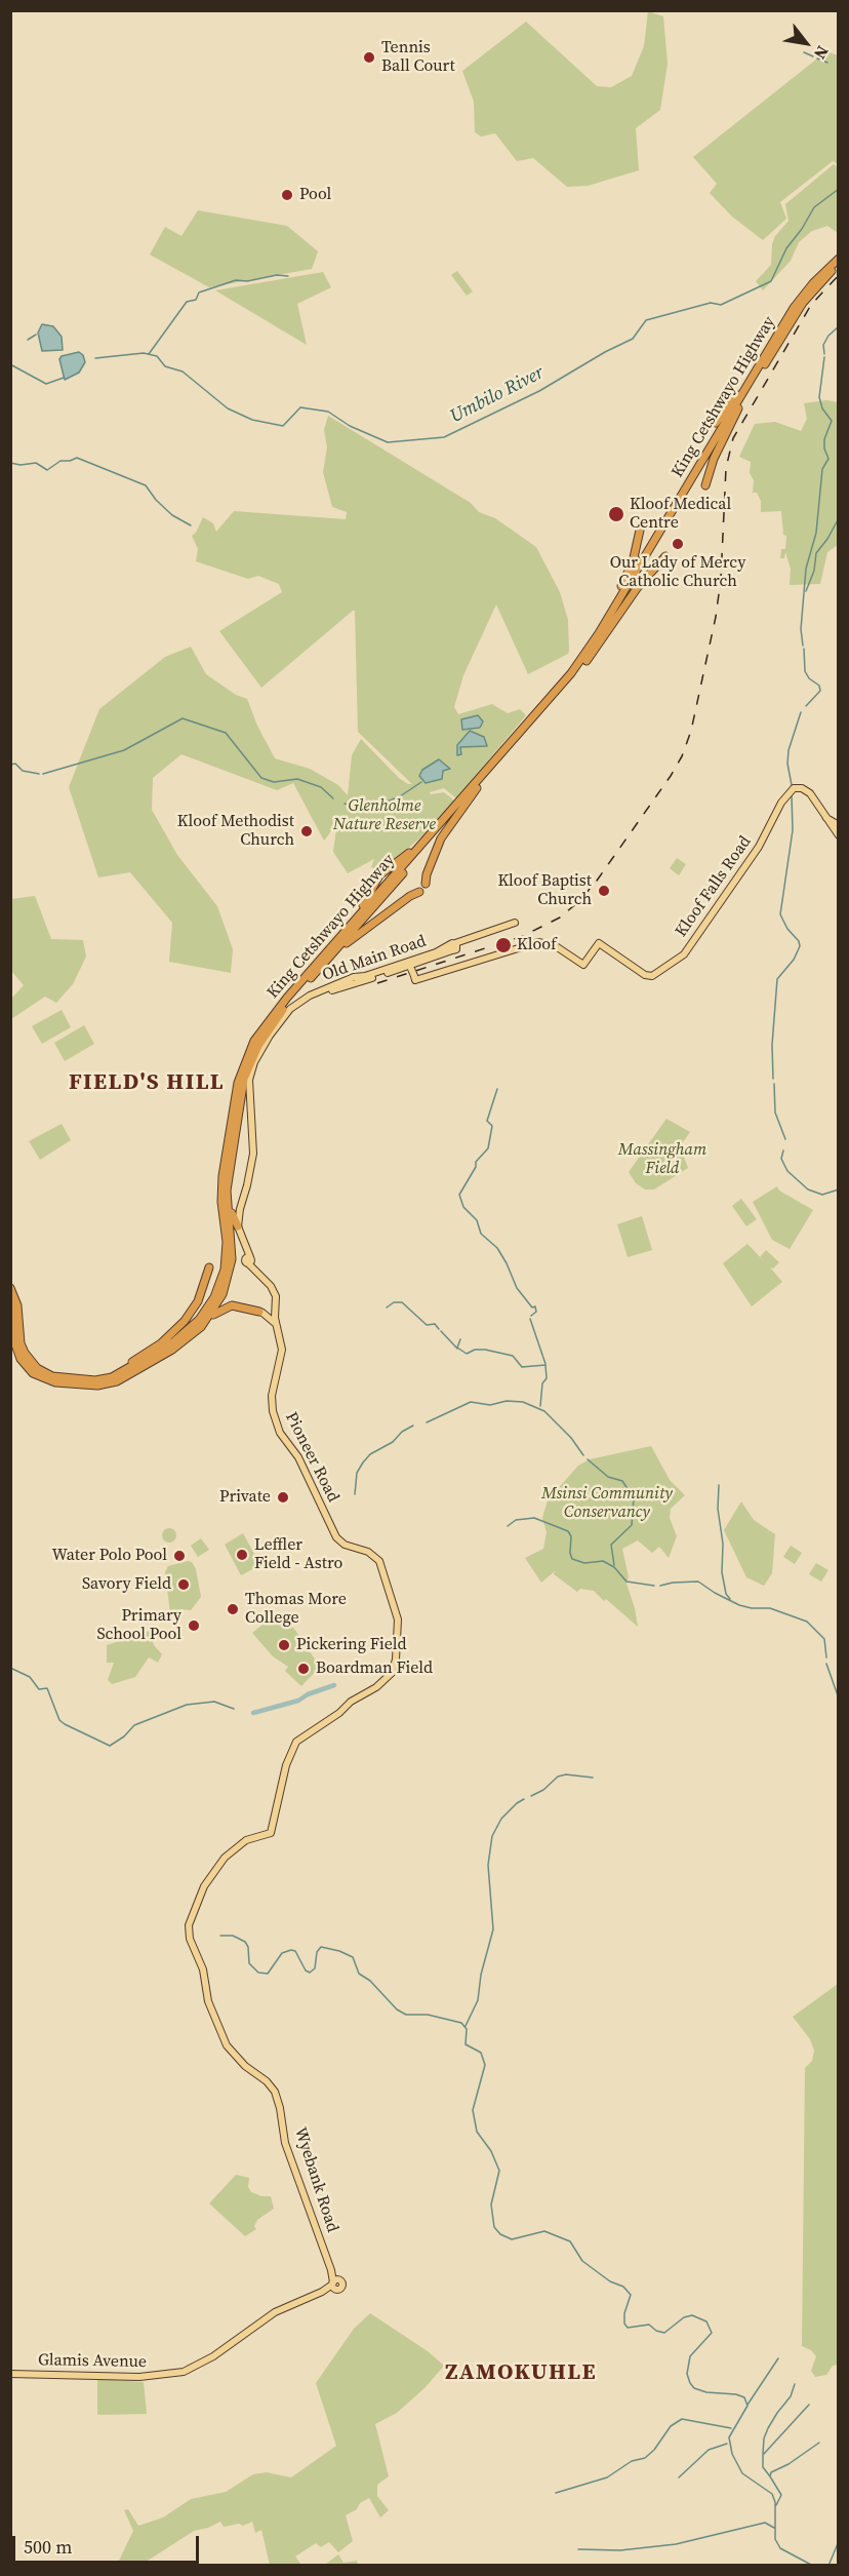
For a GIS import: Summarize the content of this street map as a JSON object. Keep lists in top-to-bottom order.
{
  "streets": {
    "highway": ["King Cetshwayo Highway"],
    "main road": [
      "Kloof Falls Road",
      "Old Main Road",
      "Pioneer Road",
      "Wyebank Road",
      "Glamis Avenue"
    ]
  },
  "crossings": [
    ["Kloof Falls Road", "Old Main Road"],
    ["Old Main Road", "Pioneer Road"],
    ["Pioneer Road", "Wyebank Road"],
    ["Wyebank Road", "Glamis Avenue"]
  ],
  "districts": ["FIELD'S HILL", "ZAMOKUHLE"],
  "water": ["Umbilo River"],
  "parks": ["Glenholme Nature Reserve", "Massingham Field", "Msinsi Community Conservancy"],
  "places": [
    "Tennis Ball Court",
    "Pool",
    "Kloof Medical Centre",
    "Our Lady of Mercy Catholic Church",
    "Kloof Methodist Church",
    "Kloof Baptist Church",
    "Kloof",
    "Private",
    "Leffler Field - Astro",
    "Water Polo Pool",
    "Savory Field",
    "Thomas More College",
    "Primary School Pool",
    "Pickering Field",
    "Boardman Field"
  ],
  "scale_bar": "500 m",
  "north": "bottom right"
}
